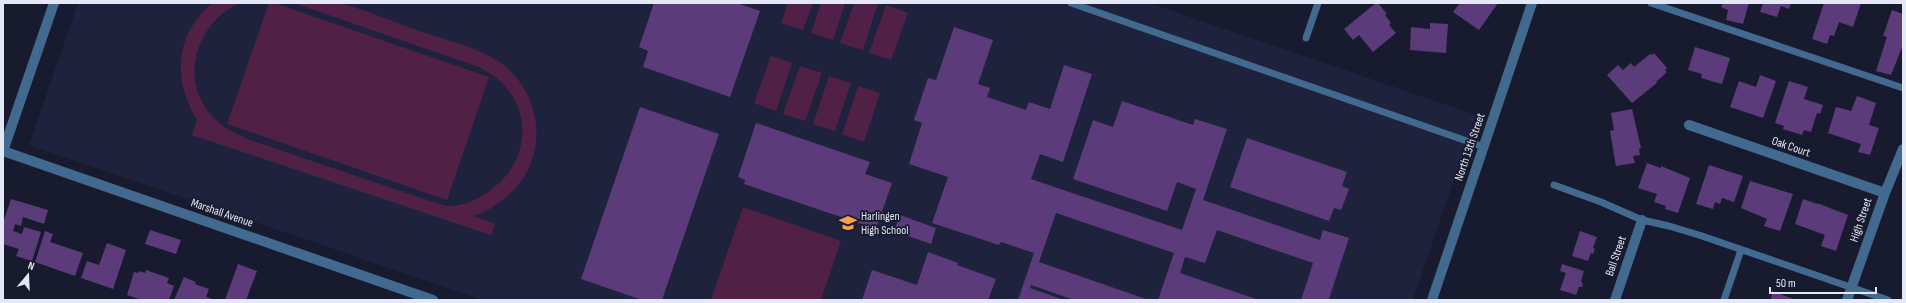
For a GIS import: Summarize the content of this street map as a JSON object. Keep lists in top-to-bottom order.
{
  "streets": {
    "street": [
      "North 13th Street",
      "Oak Court",
      "Marshall Avenue",
      "High Street",
      "Ball Street"
    ]
  },
  "crossings": [
    ["Oak Court", "High Street"]
  ],
  "places": {
    "school or university": ["Harlingen High School"]
  },
  "scale_bar": "50 m",
  "north": "top"
}
